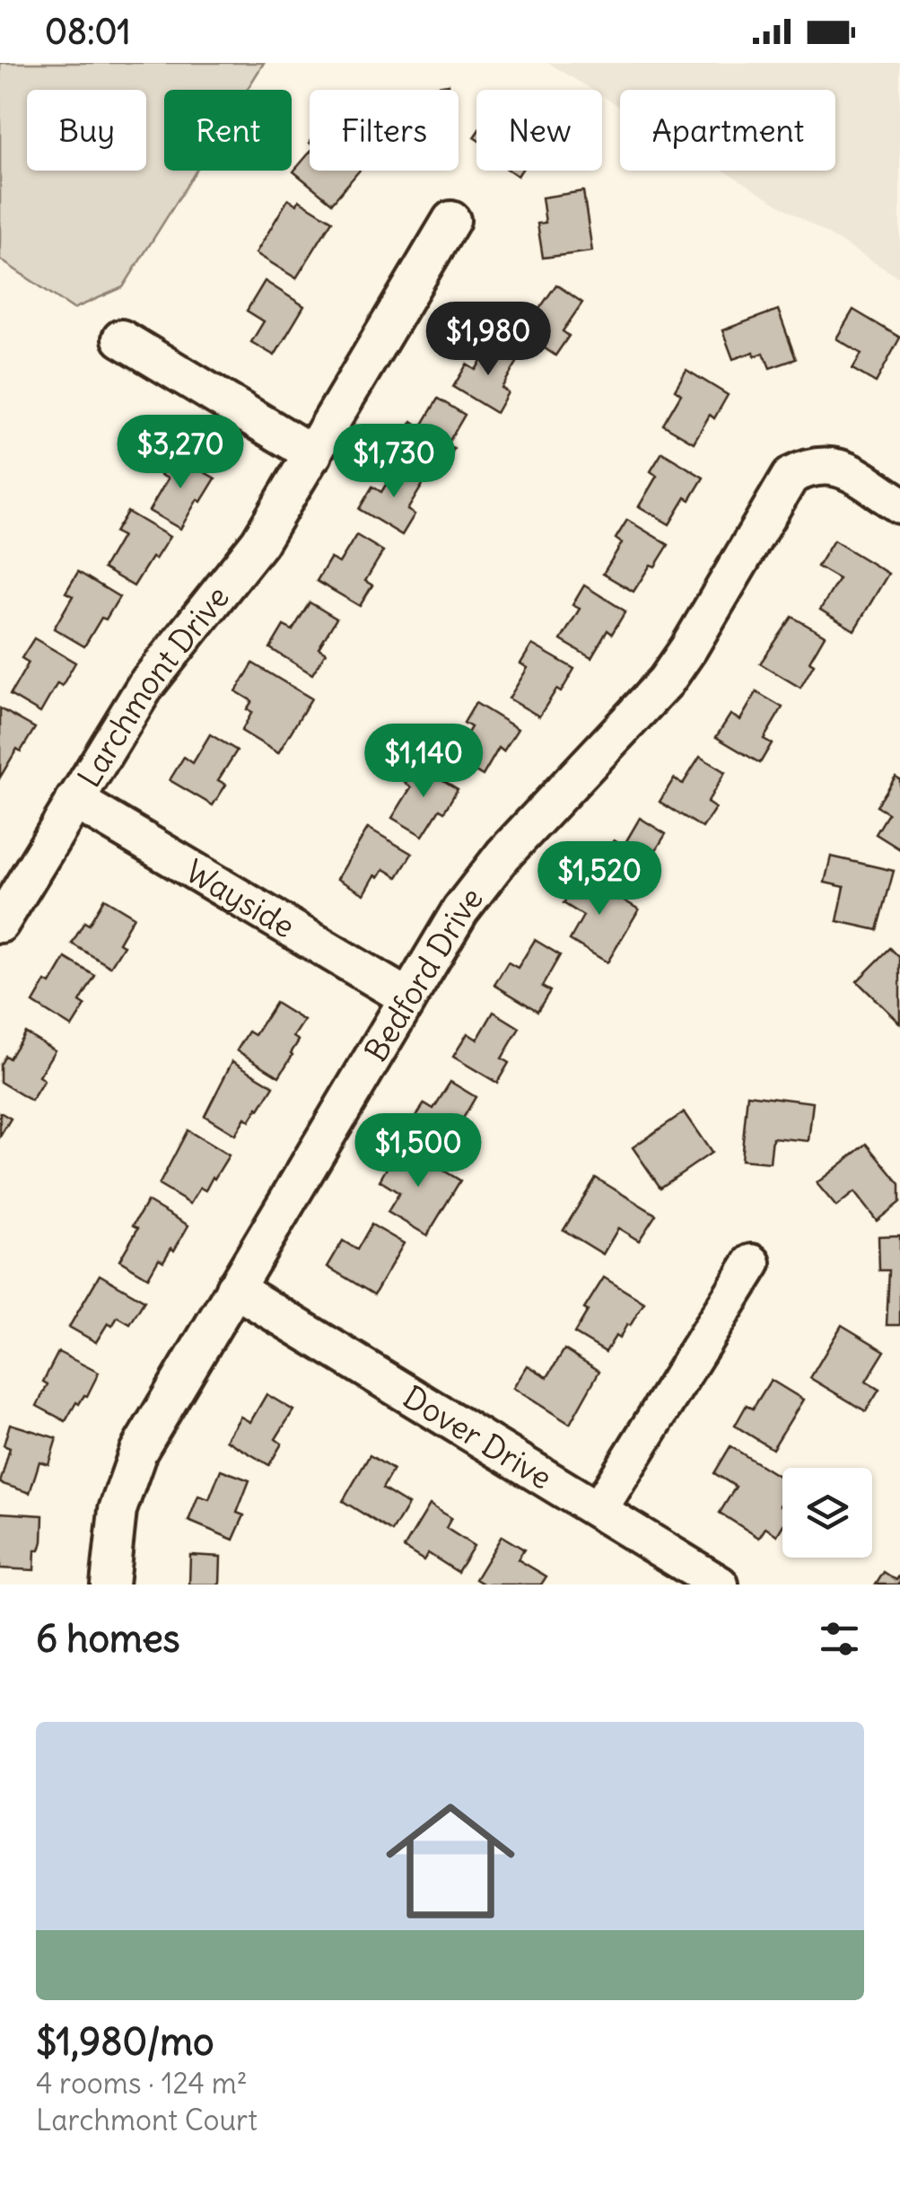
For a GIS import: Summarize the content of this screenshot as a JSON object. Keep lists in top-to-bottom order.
{
  "streets": {
    "street": [
      "Larchmont Drive",
      "Wayside",
      "Bedford Drive",
      "Dover Drive"
    ]
  },
  "crossings": [
    ["Larchmont Drive", "Wayside"],
    ["Wayside", "Bedford Drive"],
    ["Bedford Drive", "Dover Drive"]
  ],
  "page": {
    "status": "08:01",
    "chip": [
      "Buy",
      "Rent",
      "Filters",
      "New",
      "Apartment"
    ],
    "price": [
      "$1,980",
      "$3,270",
      "$1,730",
      "$1,140",
      "$1,520",
      "$1,500"
    ],
    "heading": "6 homes",
    "list": [
      {
        "name": "$1,980/mo",
        "note": "4 rooms · 124 m² · Larchmont Court"
      }
    ]
  }
}
